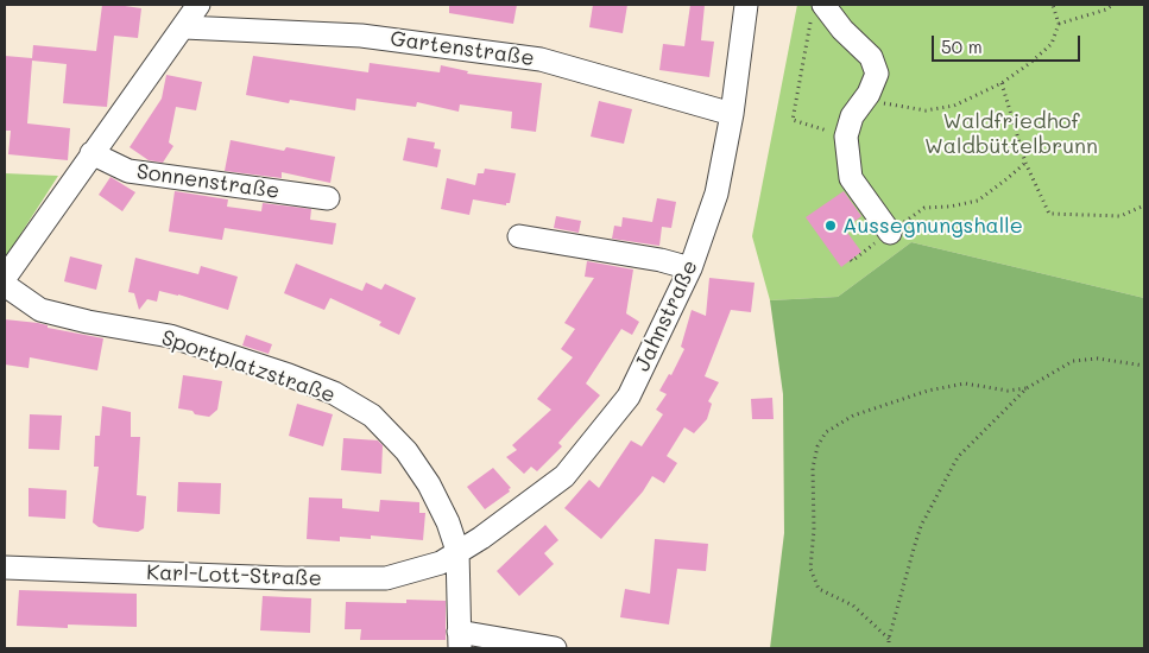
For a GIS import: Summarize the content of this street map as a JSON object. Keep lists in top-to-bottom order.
{
  "streets": {
    "street": [
      "Gartenstraße",
      "Sonnenstraße",
      "Jahnstraße",
      "Sportplatzstraße",
      "Karl-Lott-Straße"
    ]
  },
  "crossings": [
    ["Gartenstraße", "Jahnstraße"],
    ["Jahnstraße", "Sportplatzstraße"],
    ["Jahnstraße", "Karl-Lott-Straße"],
    ["Sportplatzstraße", "Karl-Lott-Straße"]
  ],
  "parks": ["Waldfriedhof Waldbüttelbrunn"],
  "places": ["Aussegnungshalle"],
  "scale_bar": "50 m"
}
